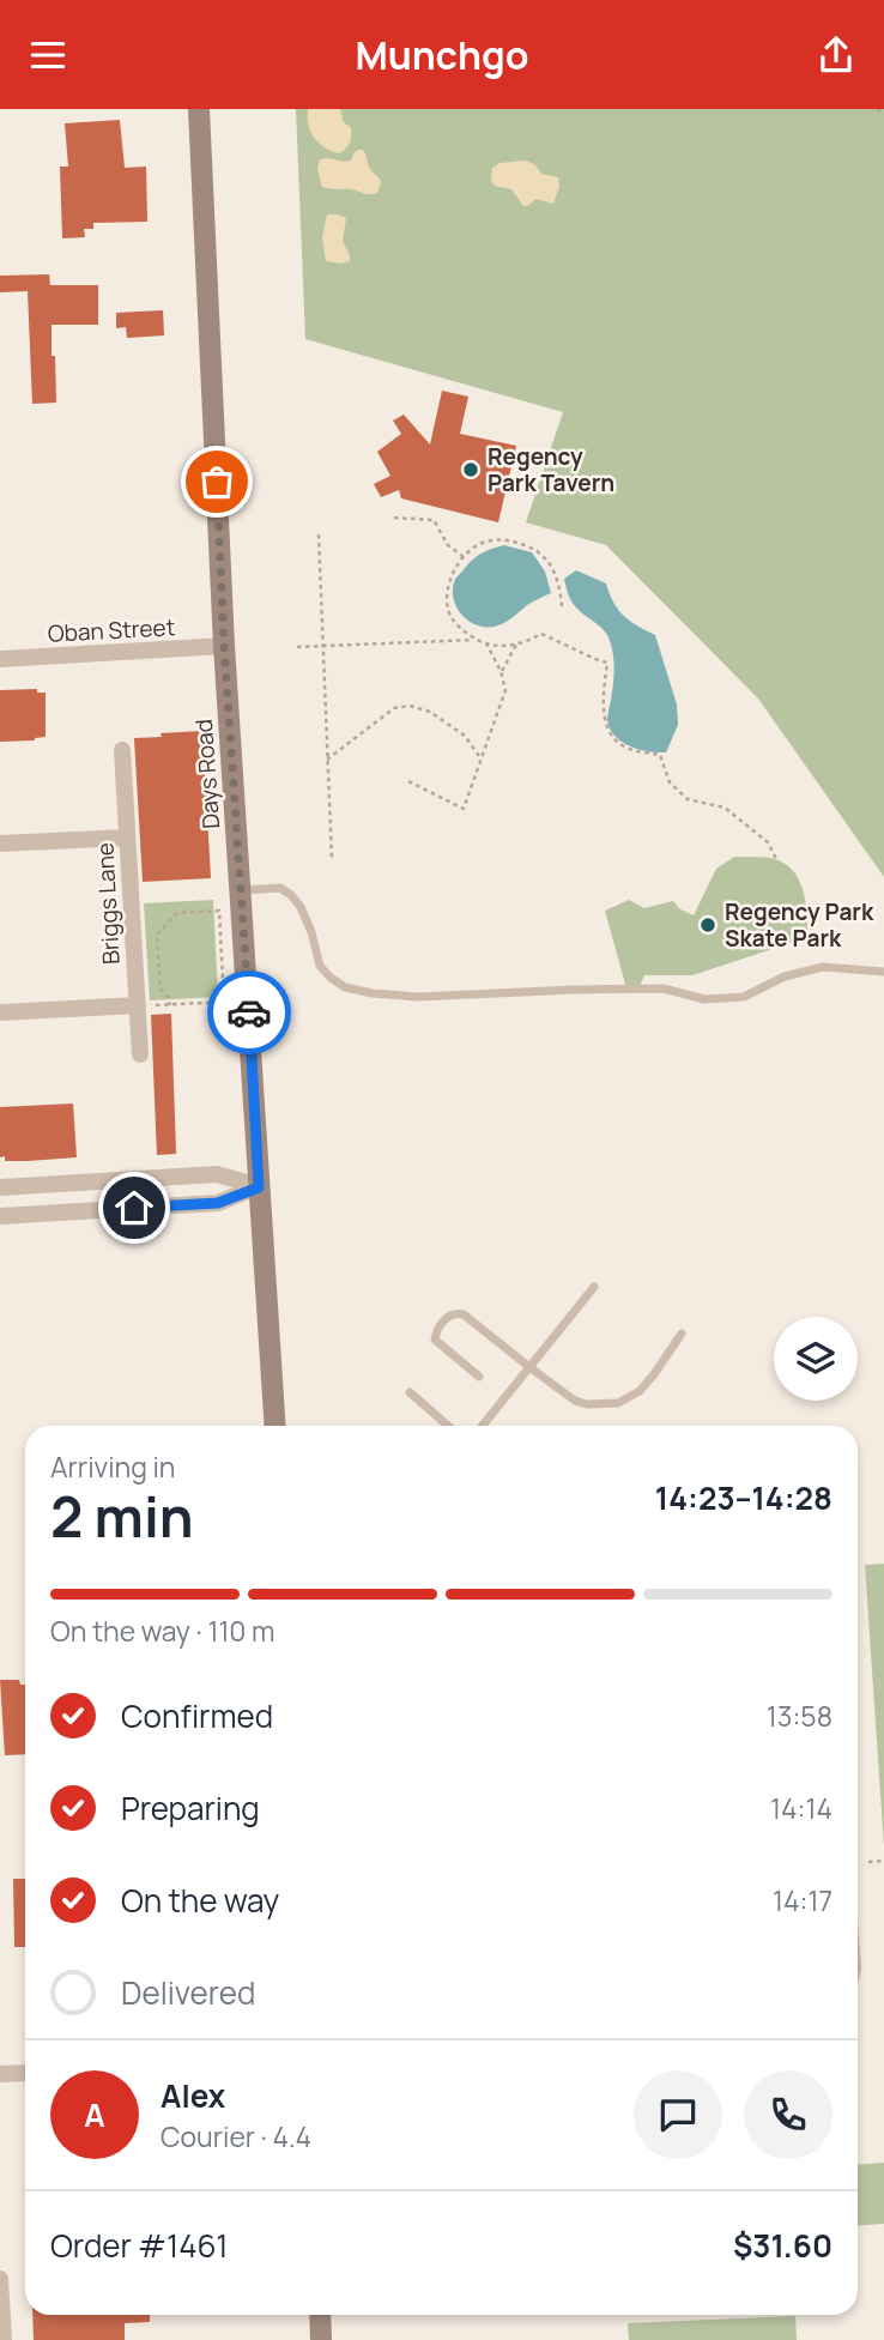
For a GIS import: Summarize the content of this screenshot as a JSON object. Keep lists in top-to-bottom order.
{
  "streets": {
    "street": ["Oban Street", "Days Road", "Briggs Lane"]
  },
  "crossings": [
    ["Oban Street", "Days Road"]
  ],
  "places": ["Regency Park Tavern", "Regency Park Skate Park"],
  "page": {
    "header": "Munchgo",
    "heading": ["2 min", "Arriving in", "14:23–14:28"],
    "panel": [
      "Alex",
      "Courier · 4.4",
      "Order #1461",
      "$31.60"
    ],
    "bar": "On the way · 110 m",
    "list": [
      ["Confirmed", "13:58"],
      ["Preparing", "14:14"],
      ["On the way", "14:17"],
      "Delivered"
    ],
    "round": "A"
  }
}
